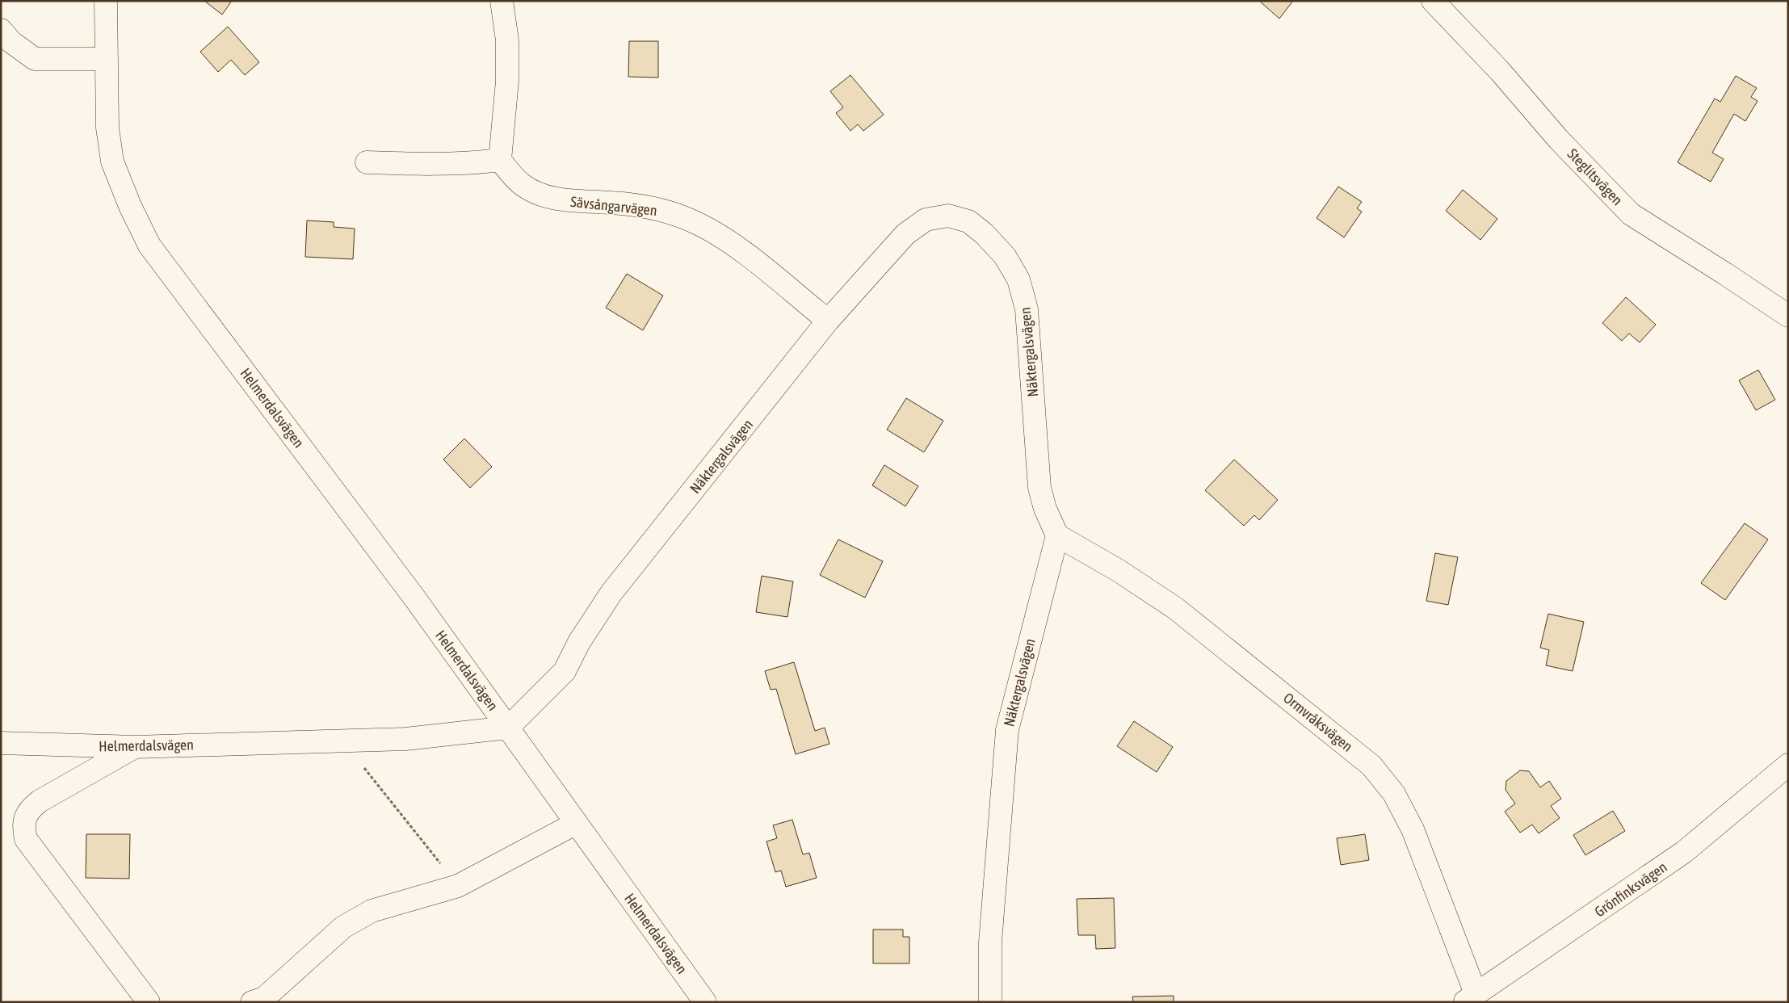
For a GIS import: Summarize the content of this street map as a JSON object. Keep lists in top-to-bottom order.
{
  "streets": {
    "street": [
      "Steglitsvägen",
      "Sävsångarvägen",
      "Näktergalsvägen",
      "Helmerdalsvägen",
      "Ormvråksvägen",
      "Grönfinksvägen"
    ]
  },
  "crossings": [
    ["Sävsångarvägen", "Näktergalsvägen"],
    ["Näktergalsvägen", "Helmerdalsvägen"],
    ["Näktergalsvägen", "Ormvråksvägen"],
    ["Ormvråksvägen", "Grönfinksvägen"]
  ]
}
